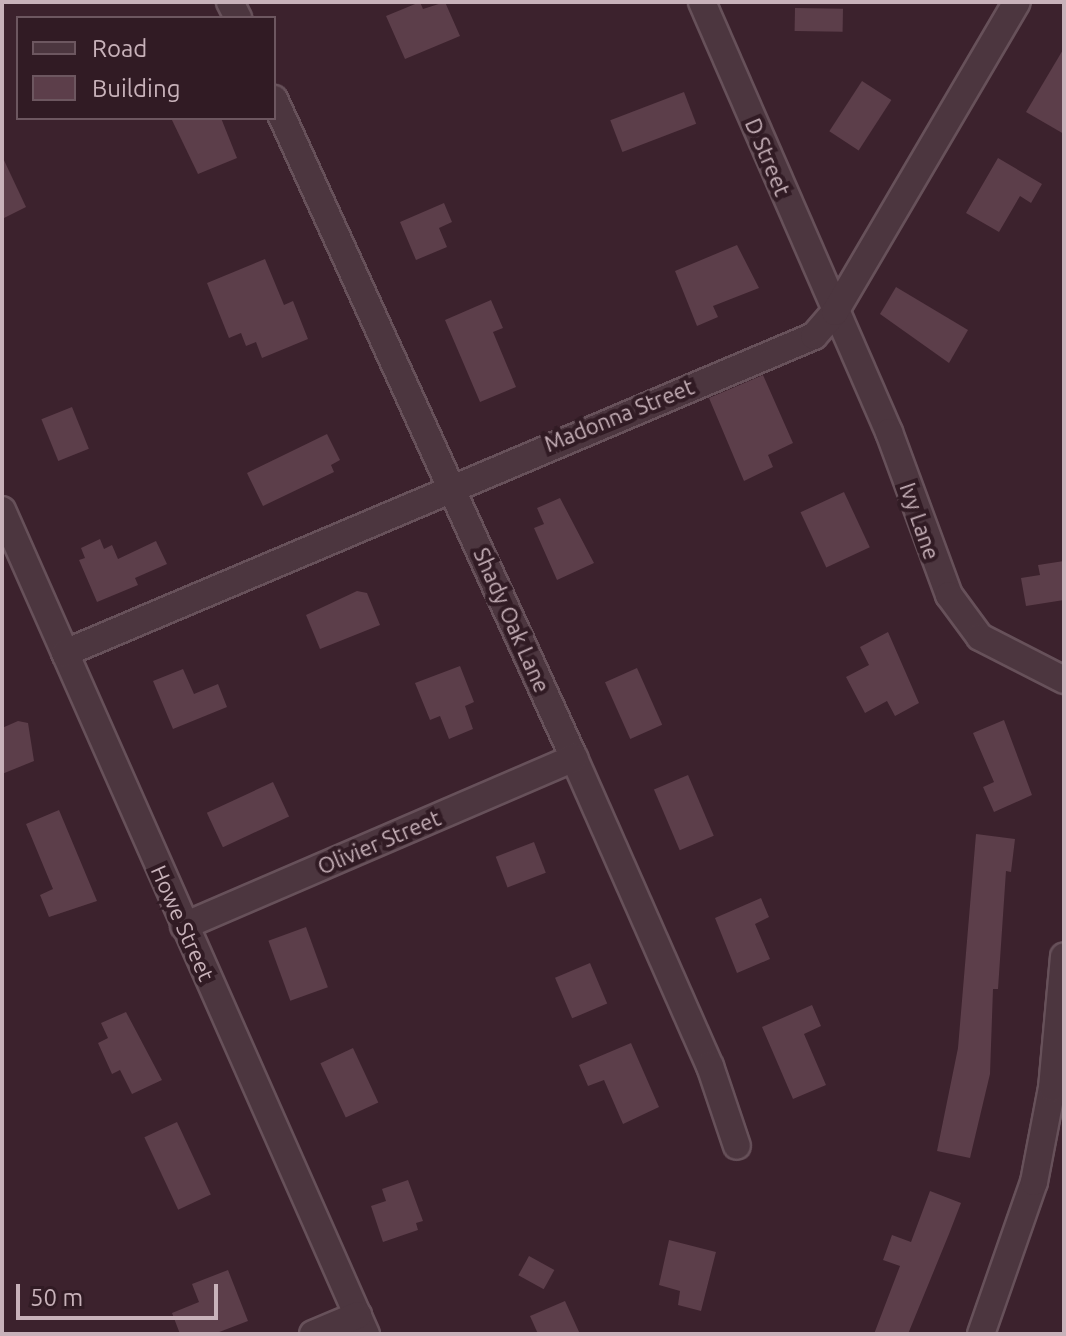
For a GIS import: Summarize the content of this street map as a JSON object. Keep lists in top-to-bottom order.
{
  "streets": {
    "street": [
      "D Street",
      "Madonna Street",
      "Ivy Lane",
      "Shady Oak Lane",
      "Olivier Street",
      "Howe Street"
    ]
  },
  "crossings": [
    ["D Street", "Madonna Street"],
    ["D Street", "Ivy Lane"],
    ["Madonna Street", "Ivy Lane"],
    ["Madonna Street", "Shady Oak Lane"],
    ["Madonna Street", "Howe Street"],
    ["Shady Oak Lane", "Olivier Street"],
    ["Olivier Street", "Howe Street"]
  ],
  "legend": ["Road", "Building"],
  "scale_bar": "50 m"
}
